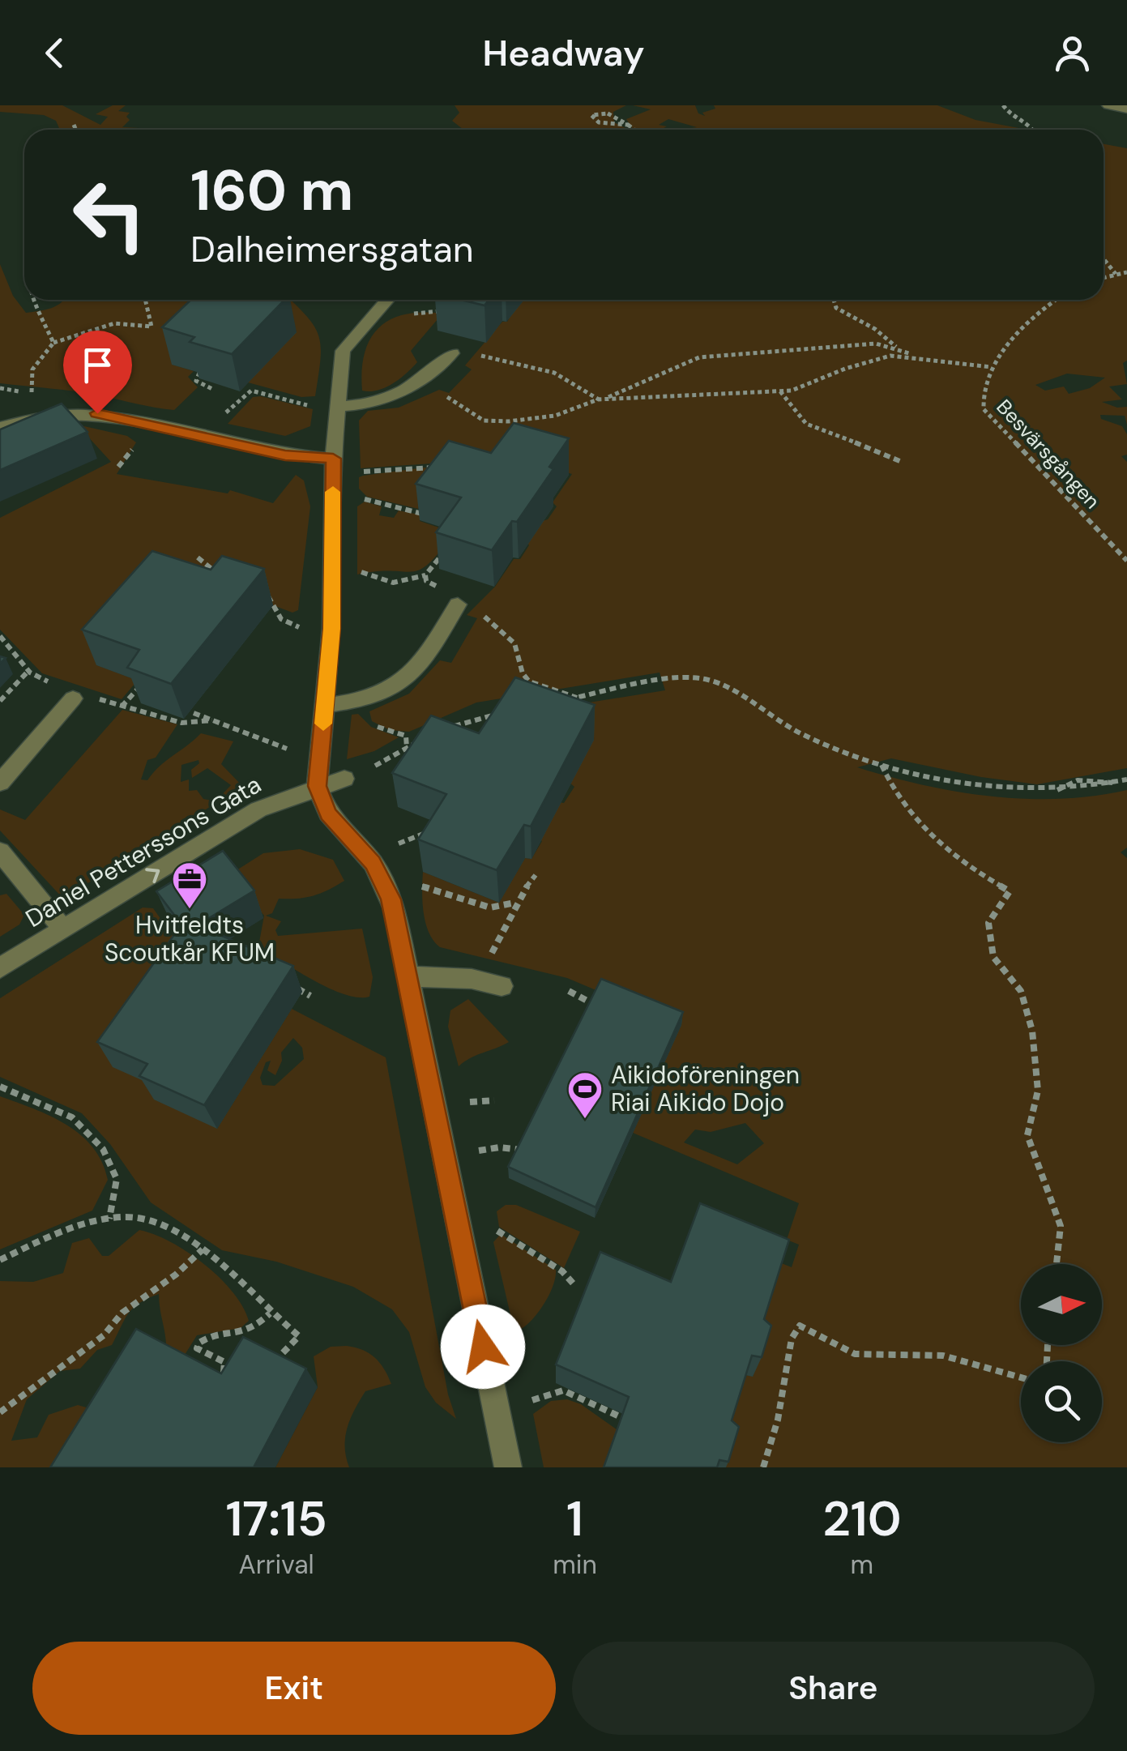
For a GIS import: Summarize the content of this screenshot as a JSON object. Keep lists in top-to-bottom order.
{
  "streets": {
    "street": ["Daniel Petterssons Gata"],
    "path": ["Besvärsgången"]
  },
  "one_way": ["Daniel Petterssons Gata"],
  "places": {
    "office": ["Hvitfeldts Scoutkår KFUM"],
    "sports": ["Aikidoföreningen Riai Aikido Dojo"]
  },
  "north": "right",
  "page": {
    "header": "Headway",
    "turn": ["160 m", "Dalheimersgatan"],
    "eta": [
      "17:15",
      "Arrival",
      "1",
      "min",
      "210",
      "m"
    ],
    "buttons": ["Exit", "Share"]
  }
}
